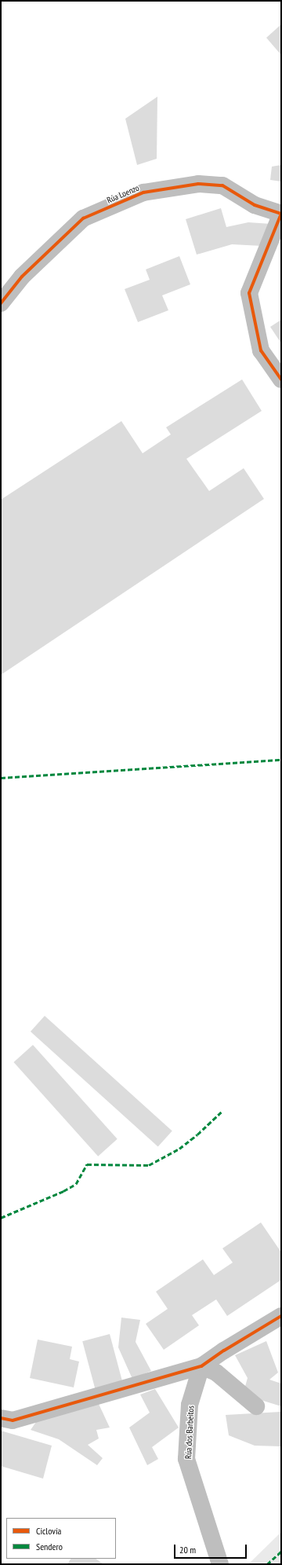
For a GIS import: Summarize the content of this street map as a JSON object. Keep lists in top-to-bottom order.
{
  "streets": {
    "street": ["Rúa Loenzo", "Rúa dos Barbeitos"]
  },
  "legend": ["Ciclovía", "Sendero"],
  "scale_bar": "20 m"
}
